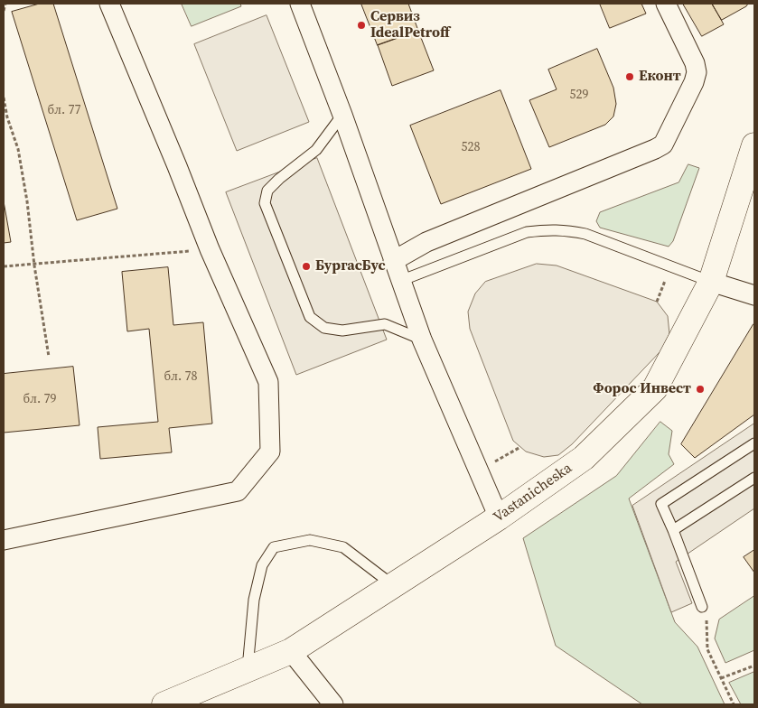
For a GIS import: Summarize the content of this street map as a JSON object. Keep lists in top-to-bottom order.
{
  "streets": {
    "main road": ["Vastanicheska"]
  },
  "places": [
    "Сервиз IdealPetroff",
    "Еконт",
    "БургасБус",
    "Форос Инвест"
  ],
  "house_numbers": [
    "529",
    "бл. 77",
    "528",
    "бл. 78",
    "бл. 79"
  ]
}
